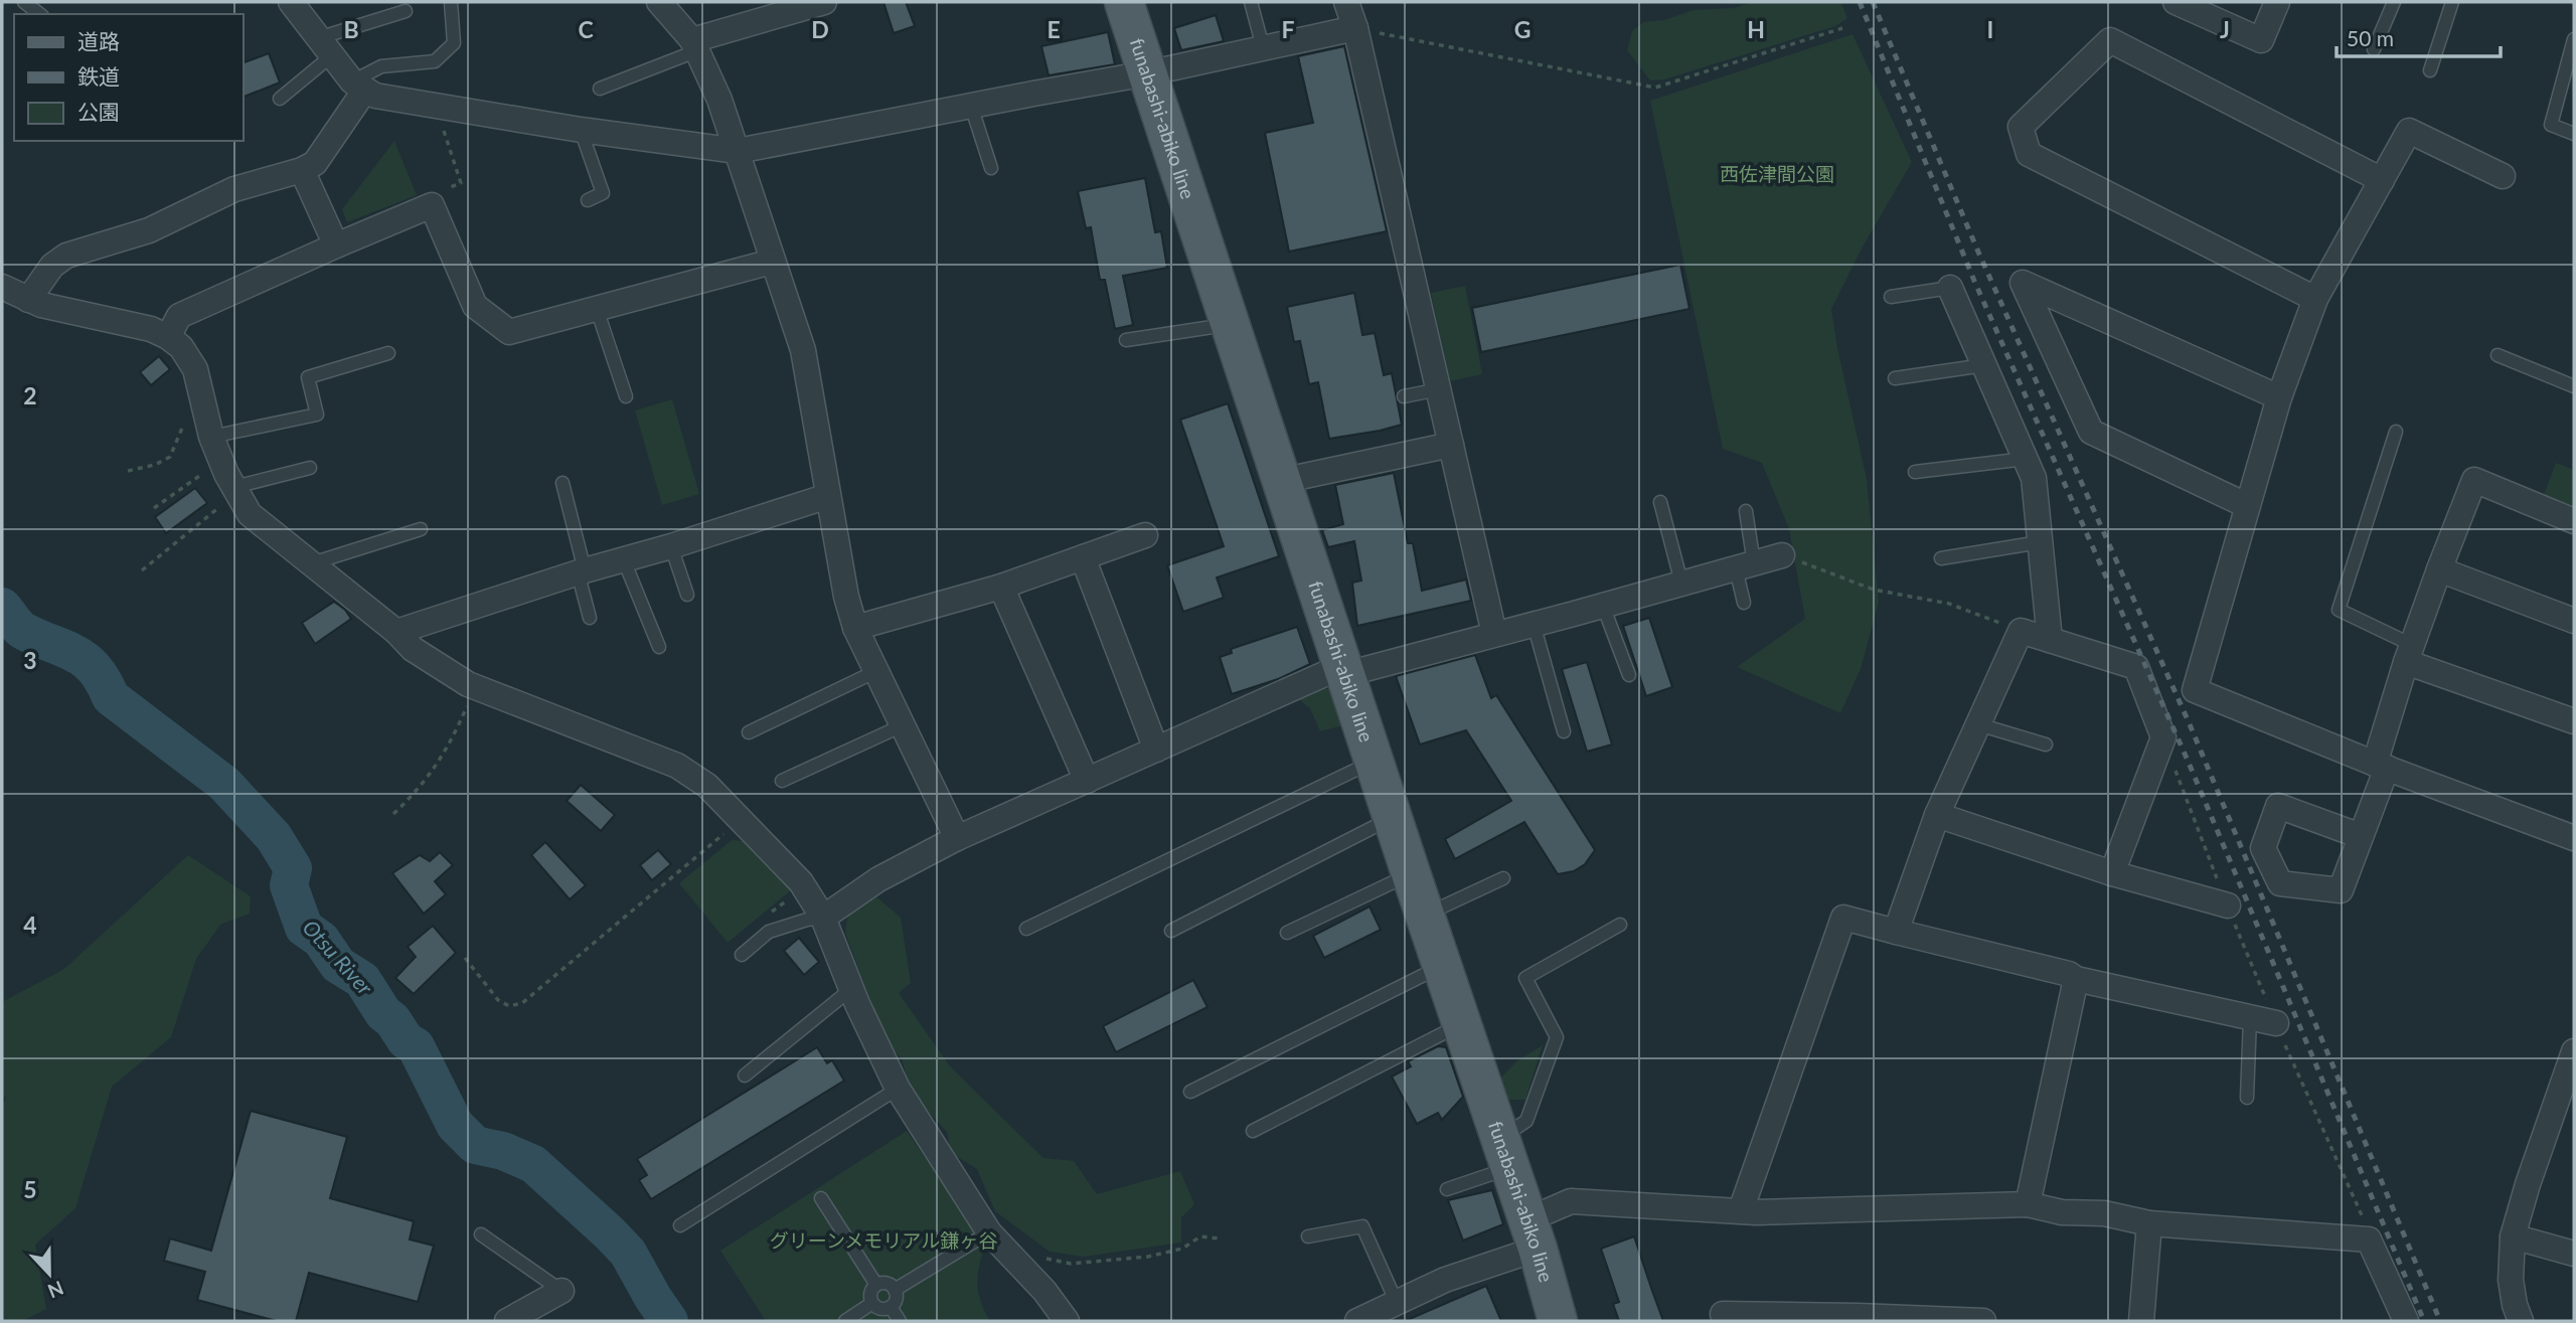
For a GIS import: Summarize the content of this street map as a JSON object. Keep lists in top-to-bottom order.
{
  "streets": {
    "main road": ["funabashi-abiko line"]
  },
  "water": ["Otsu River"],
  "parks": ["西佐津間公園", "グリーンメモリアル鎌ヶ谷"],
  "legend": ["道路", "鉄道", "公園"],
  "scale_bar": "50 m",
  "north": "bottom",
  "grid": {
    "columns": [
      "B",
      "C",
      "D",
      "E",
      "F",
      "G",
      "H",
      "I",
      "J"
    ],
    "rows": [
      "2",
      "3",
      "4",
      "5"
    ]
  }
}
